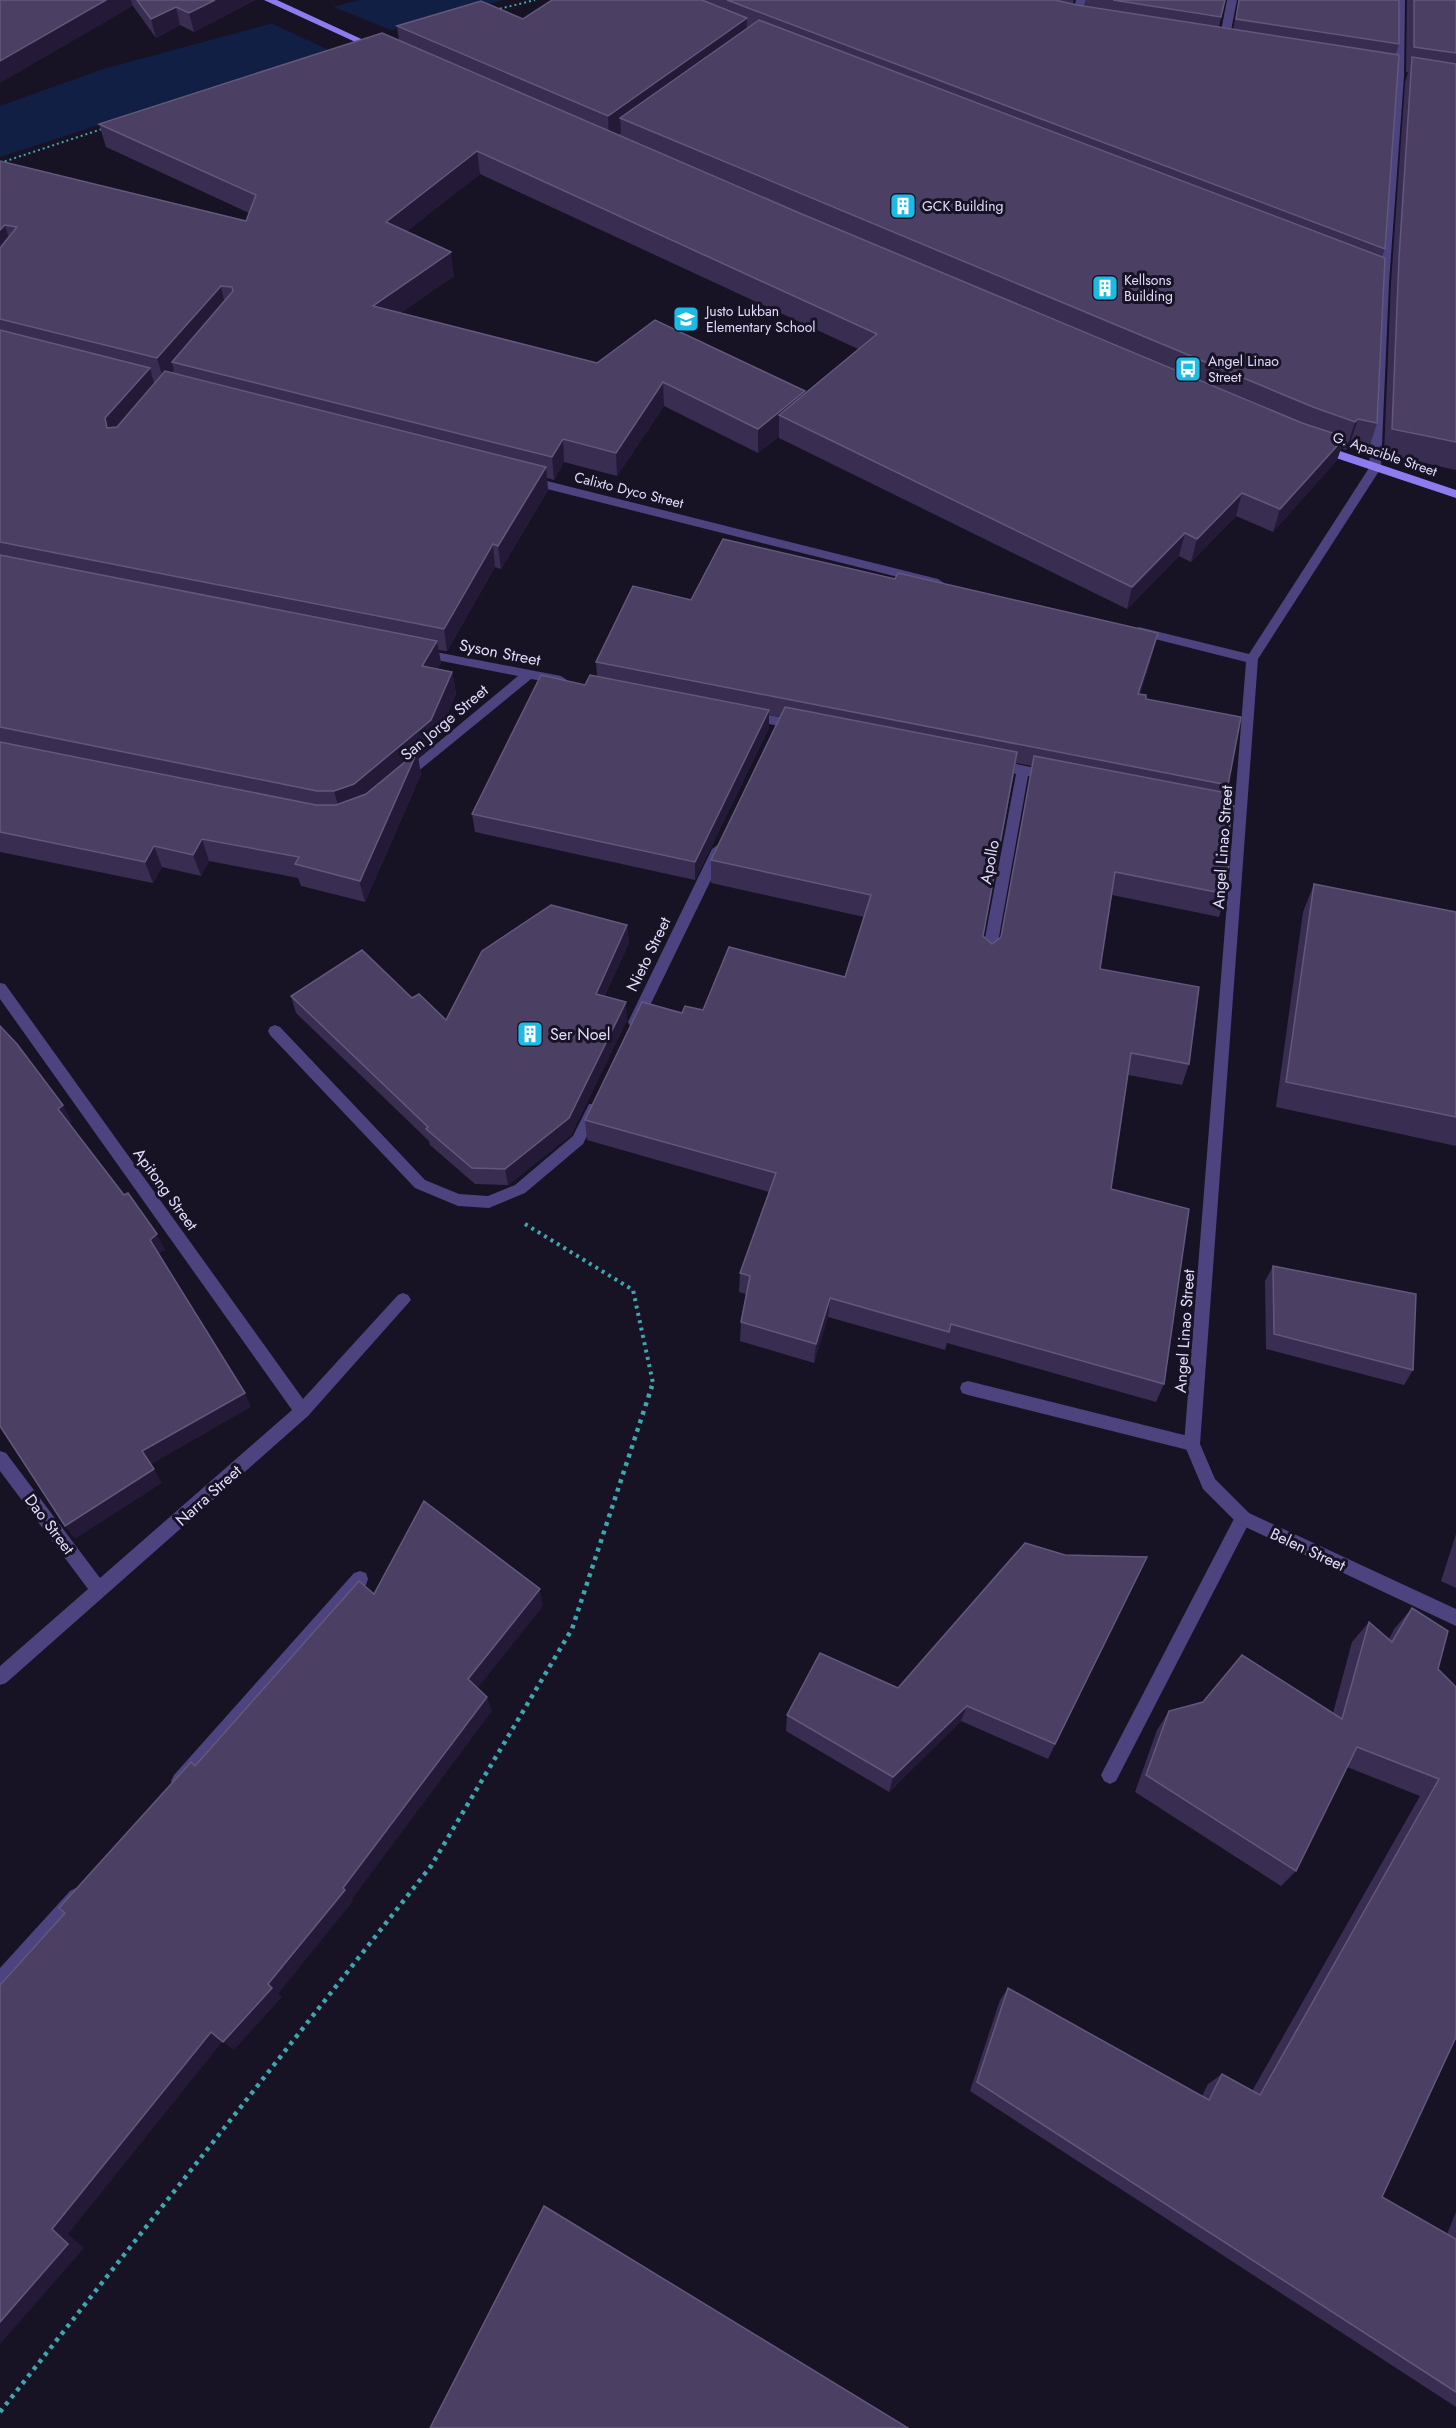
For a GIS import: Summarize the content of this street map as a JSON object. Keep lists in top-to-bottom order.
{
  "streets": {
    "street": [
      "G. Apacible Street",
      "Calixto Dyco Street",
      "Syson Street",
      "San Jorge Street",
      "Angel Linao Street",
      "Apollo",
      "Nieto Street",
      "Apitong Street",
      "Narra Street",
      "Dao Street",
      "Belen Street"
    ]
  },
  "crossings": [
    ["G. Apacible Street", "Angel Linao Street"],
    ["Syson Street", "San Jorge Street"],
    ["Angel Linao Street", "Belen Street"],
    ["Apitong Street", "Narra Street"],
    ["Narra Street", "Dao Street"]
  ],
  "places": {
    "building": ["GCK Building", "Kellsons Building", "Ser Noel"],
    "school or university": ["Justo Lukban Elementary School"],
    "bus stop": ["Angel Linao Street"]
  }
}
